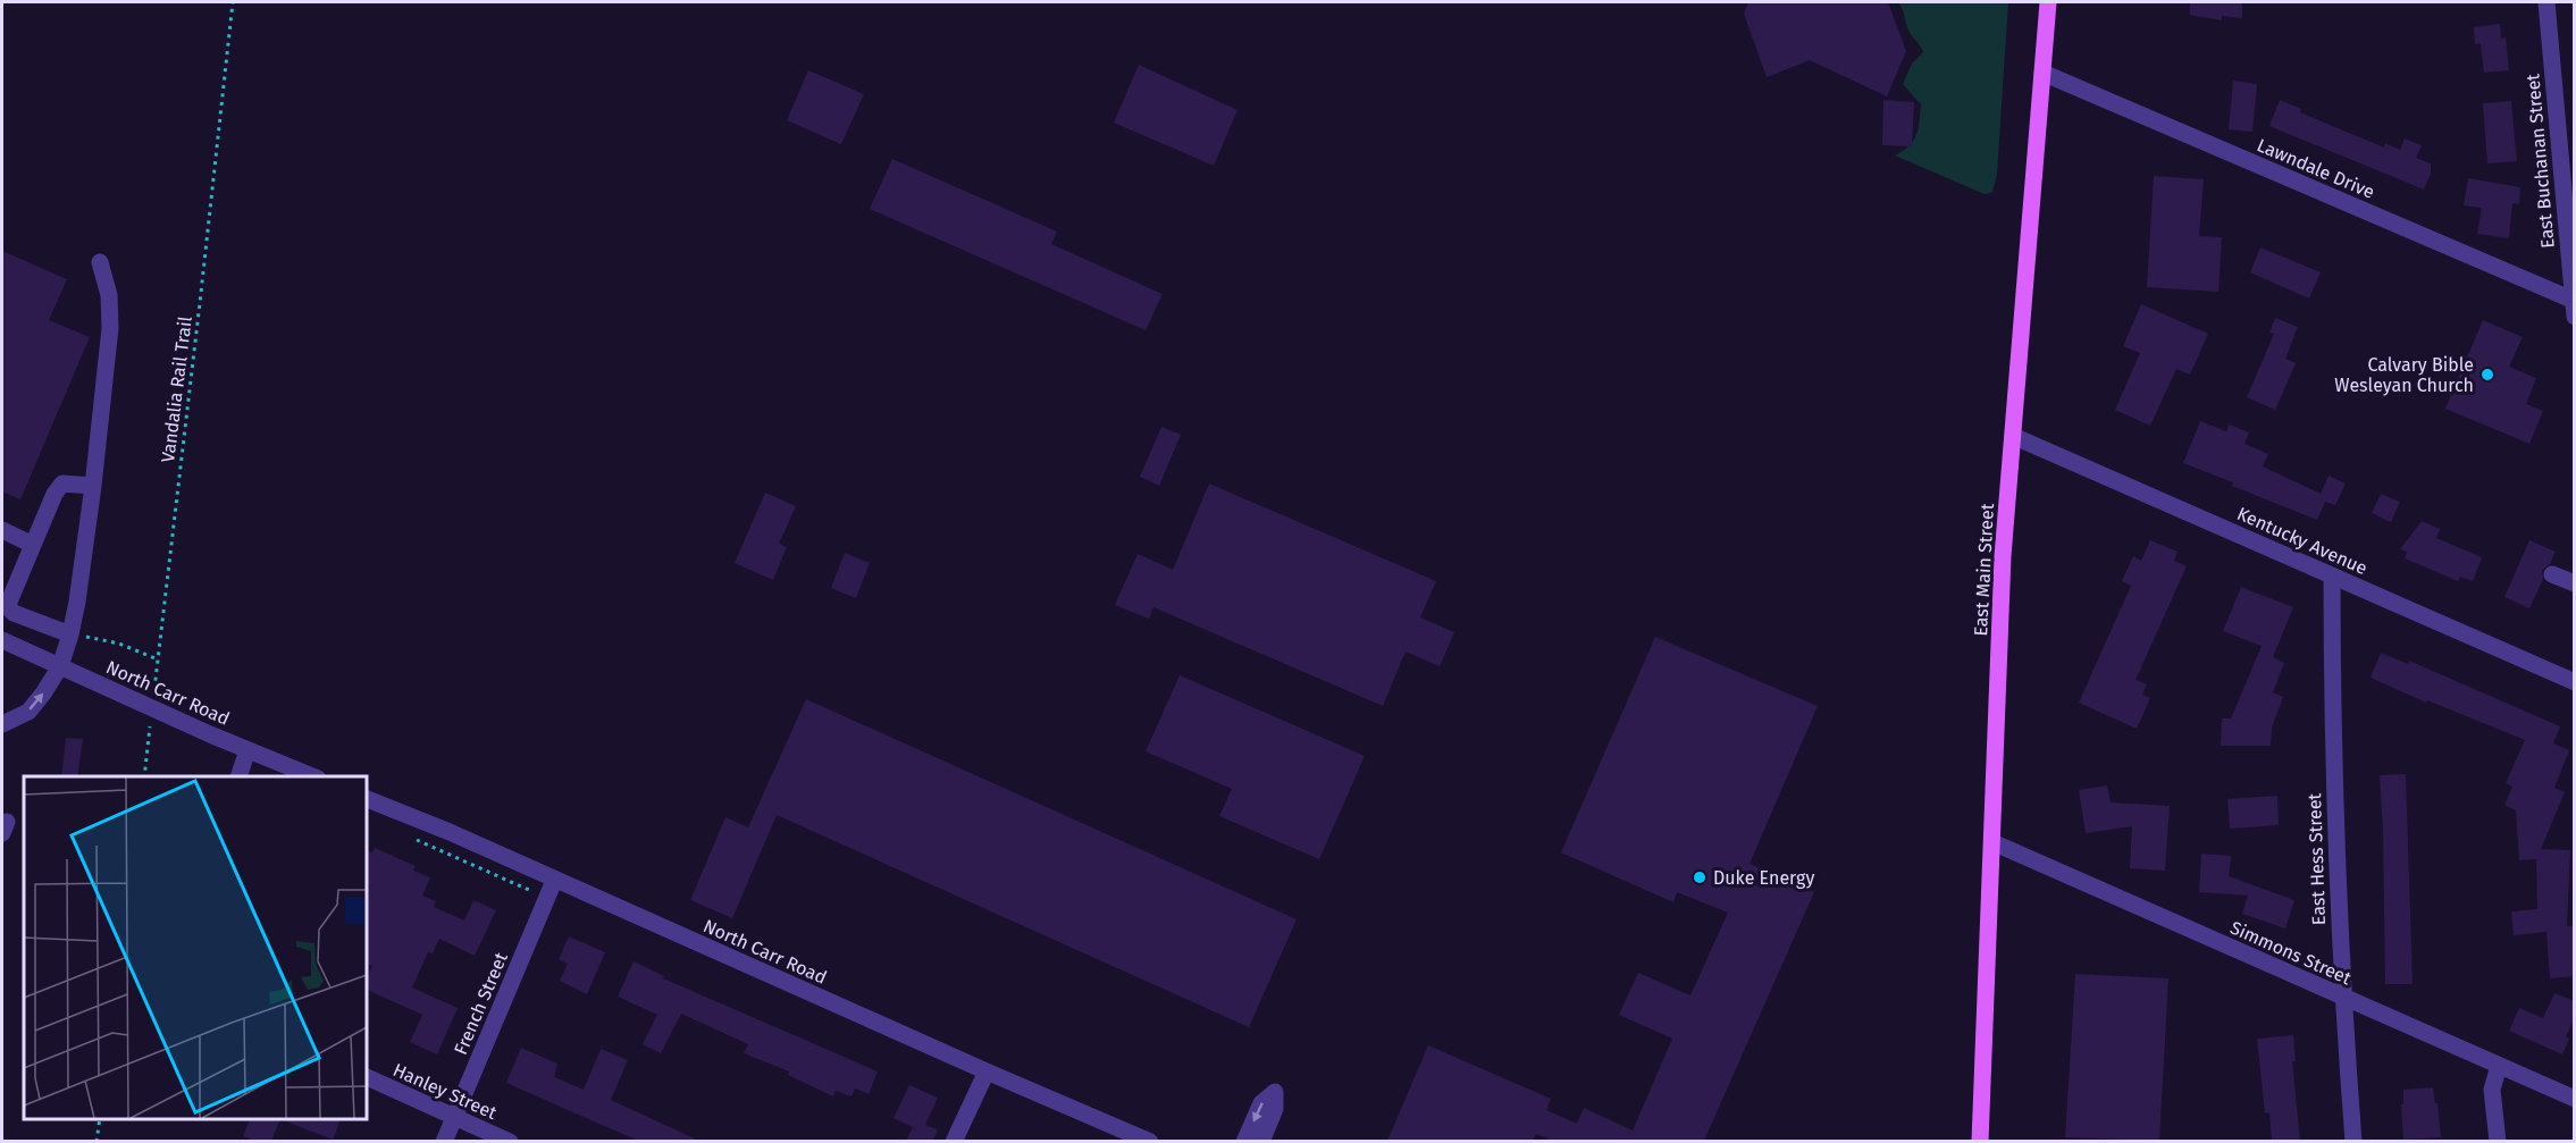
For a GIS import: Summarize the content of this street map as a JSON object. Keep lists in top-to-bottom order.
{
  "streets": {
    "main road": ["East Main Street"],
    "street": [
      "East Buchanan Street",
      "Lawndale Drive",
      "Kentucky Avenue",
      "North Carr Road",
      "East Hess Street",
      "Simmons Street",
      "French Street",
      "Hanley Street"
    ],
    "path": ["Vandalia Rail Trail"]
  },
  "crossings": [
    ["East Buchanan Street", "Lawndale Drive"],
    ["Lawndale Drive", "East Main Street"],
    ["Vandalia Rail Trail", "North Carr Road"],
    ["Kentucky Avenue", "East Main Street"],
    ["Kentucky Avenue", "East Hess Street"],
    ["East Main Street", "Simmons Street"],
    ["North Carr Road", "French Street"],
    ["East Hess Street", "Simmons Street"],
    ["French Street", "Hanley Street"]
  ],
  "places": ["Calvary Bible Wesleyan Church", "Duke Energy"]
}
